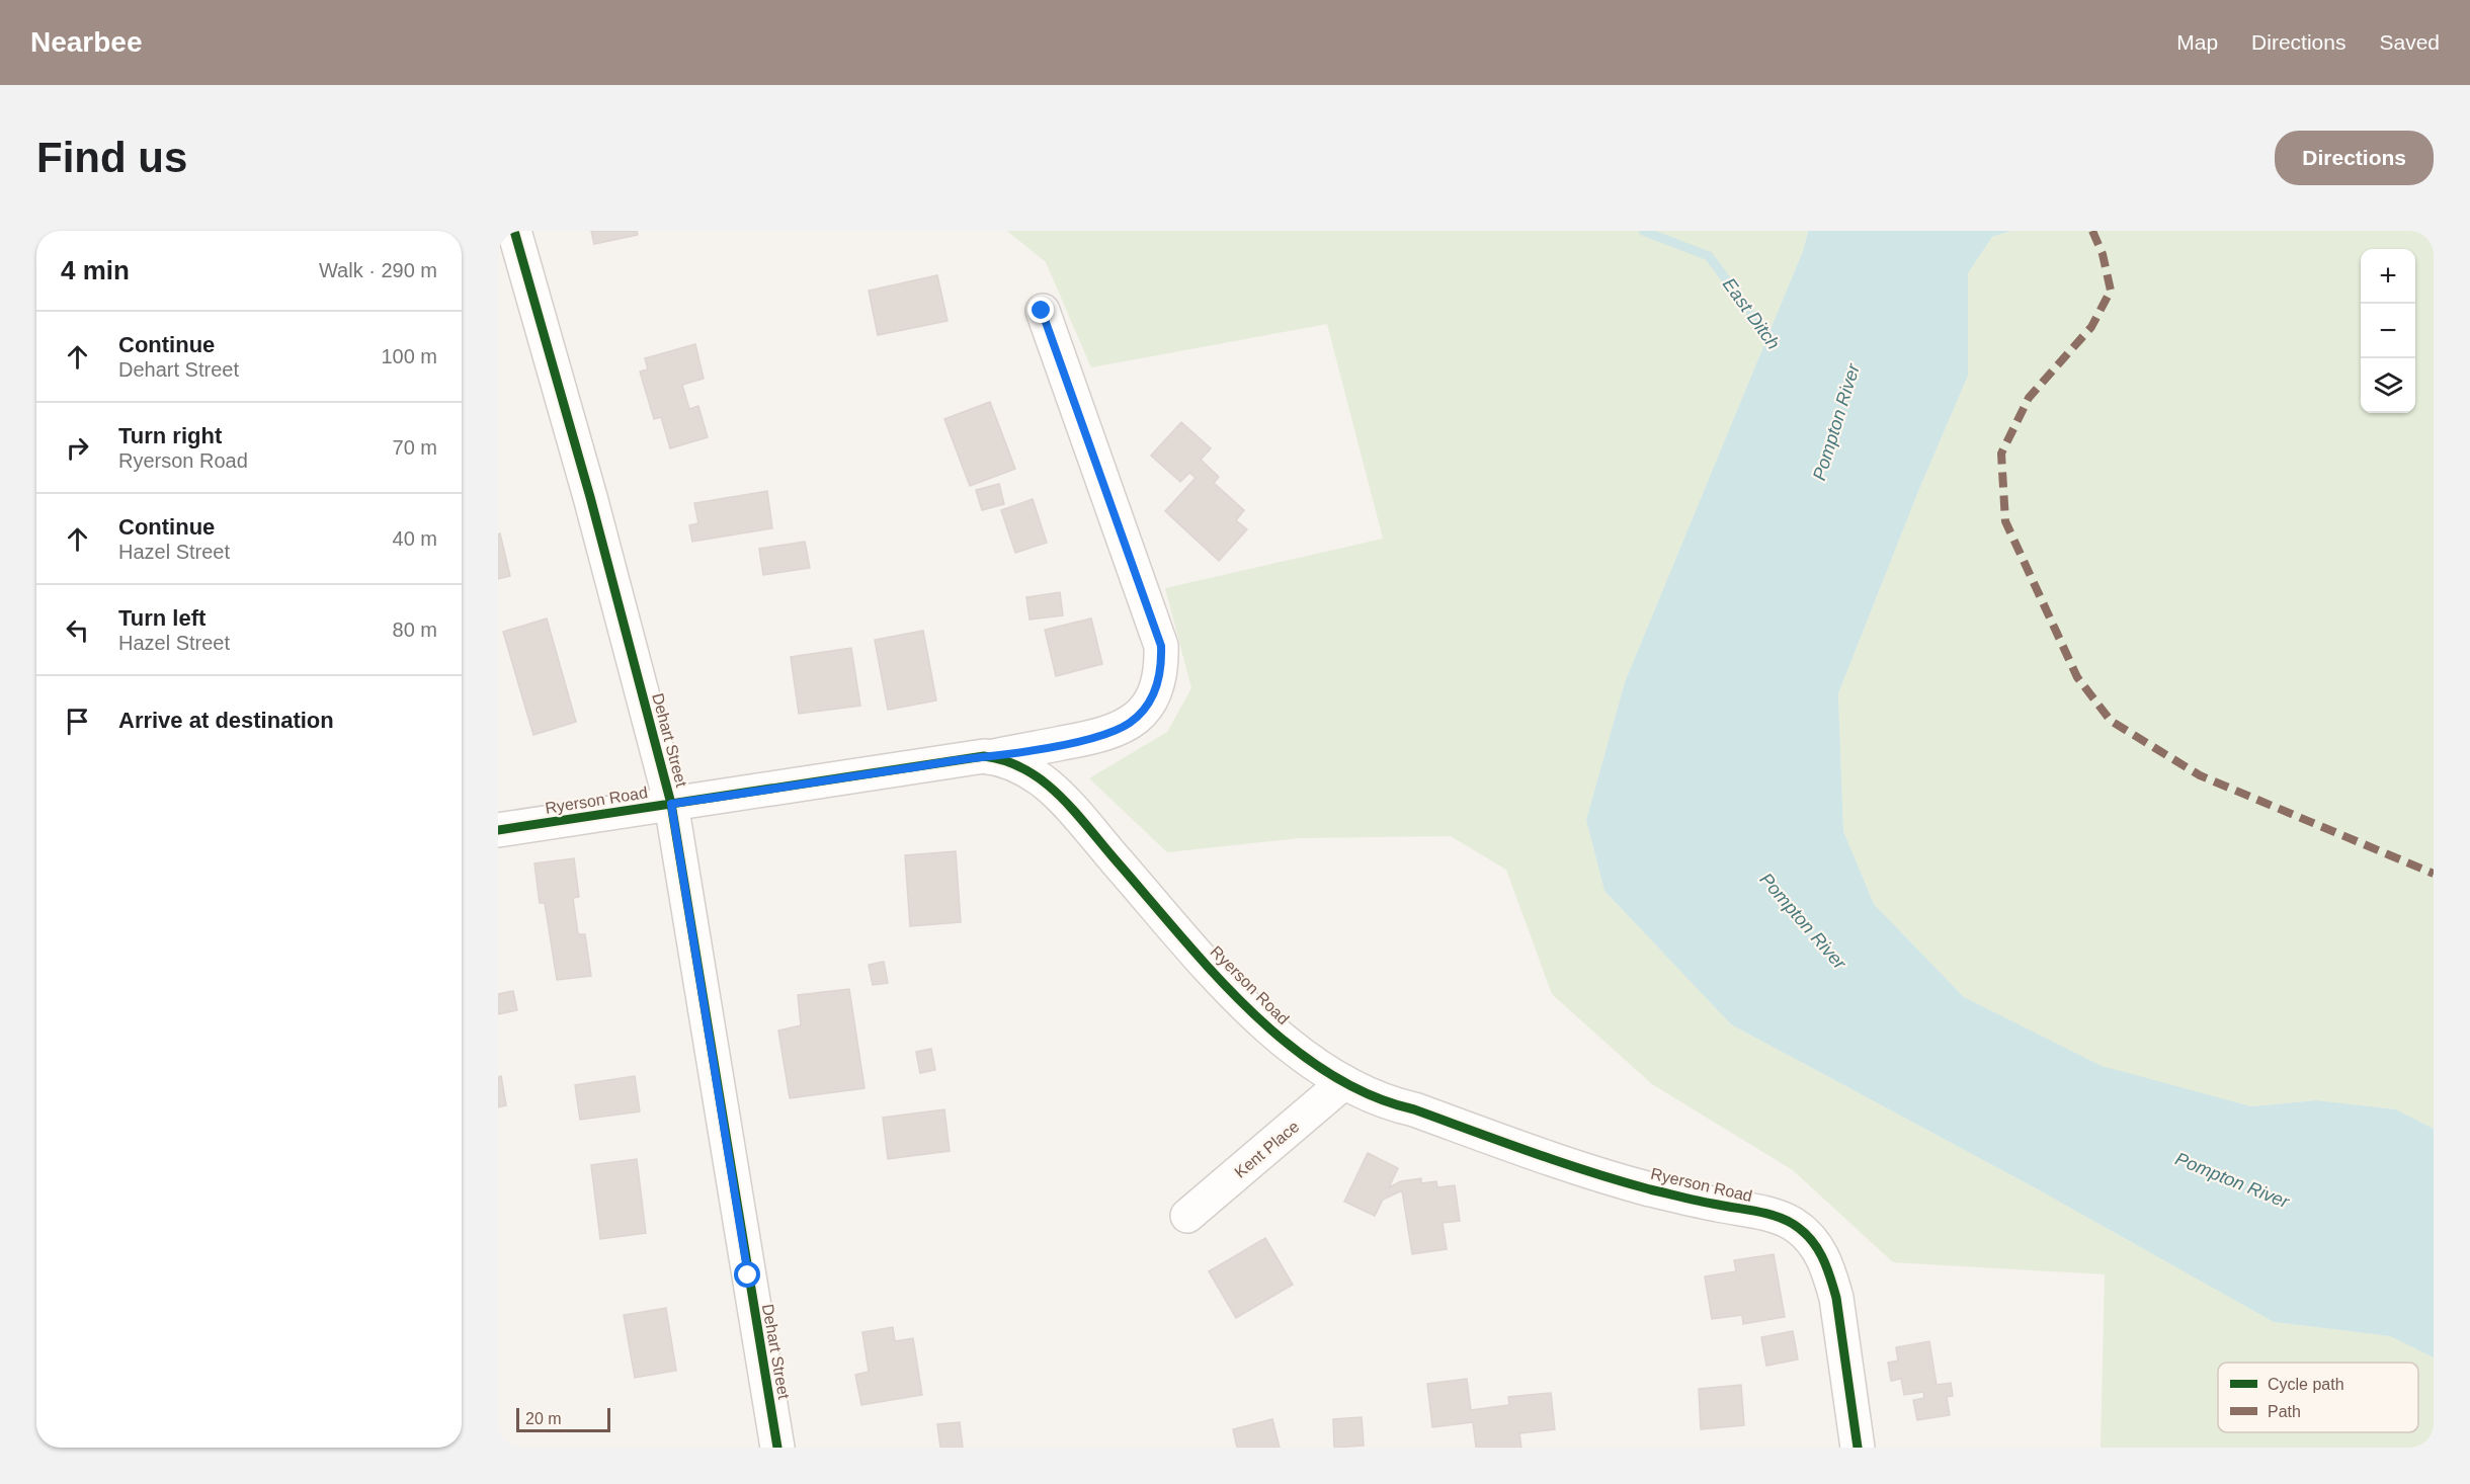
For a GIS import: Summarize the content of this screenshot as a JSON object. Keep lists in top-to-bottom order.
{
  "streets": {
    "street": ["Dehart Street", "Ryerson Road", "Kent Place"]
  },
  "crossings": [
    ["Dehart Street", "Ryerson Road"],
    ["Ryerson Road", "Kent Place"]
  ],
  "water": ["East Ditch", "Pompton River"],
  "legend": ["Cycle path", "Path"],
  "scale_bar": "20 m",
  "page": {
    "header": "Nearbee",
    "nav": ["Map", "Directions", "Saved"],
    "buttons": "Directions",
    "title": "Find us",
    "heading": ["4 min", "Walk · 290 m"],
    "map_buttons": ["+", "−"],
    "list": [
      ["Continue", "Dehart Street", "100 m"],
      ["Turn right", "Ryerson Road", "70 m"],
      ["Continue", "Hazel Street", "40 m"],
      ["Turn left", "Hazel Street", "80 m"],
      "Arrive at destination"
    ],
    "scale": "20 m"
  }
}
